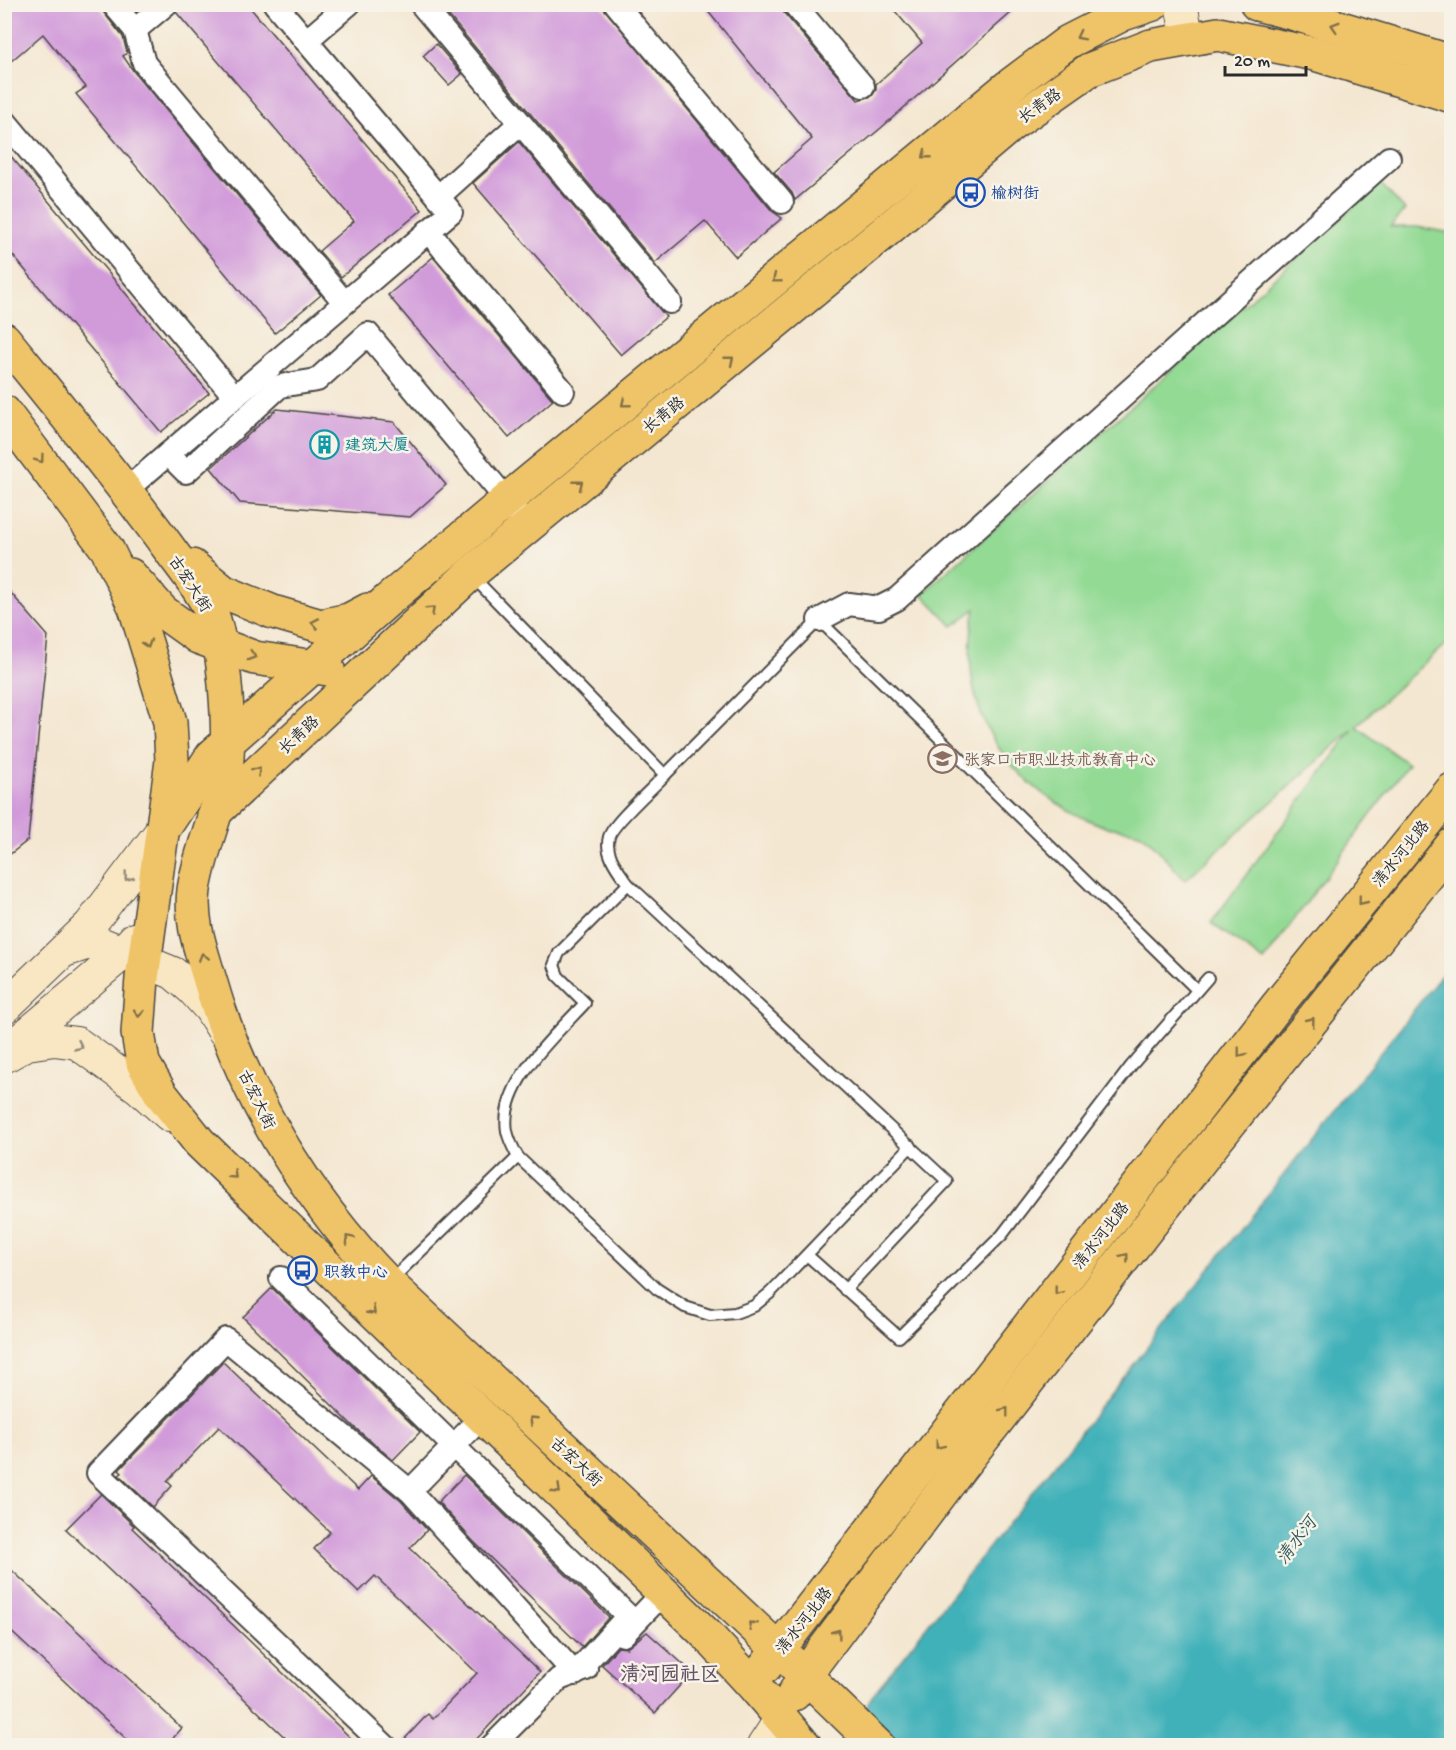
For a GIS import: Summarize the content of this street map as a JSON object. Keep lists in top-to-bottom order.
{
  "streets": {
    "main road": ["长青路", "古宏大街", "清水河北路"]
  },
  "crossings": [
    ["长青路", "古宏大街"],
    ["古宏大街", "清水河北路"]
  ],
  "districts": ["清河园社区"],
  "water": ["清水河"],
  "places": {
    "bus stop": ["榆树街", "职教中心"],
    "building": ["建筑大厦"],
    "school or university": ["张家口市职业技术教育中心"]
  },
  "scale_bar": "20 m"
}
